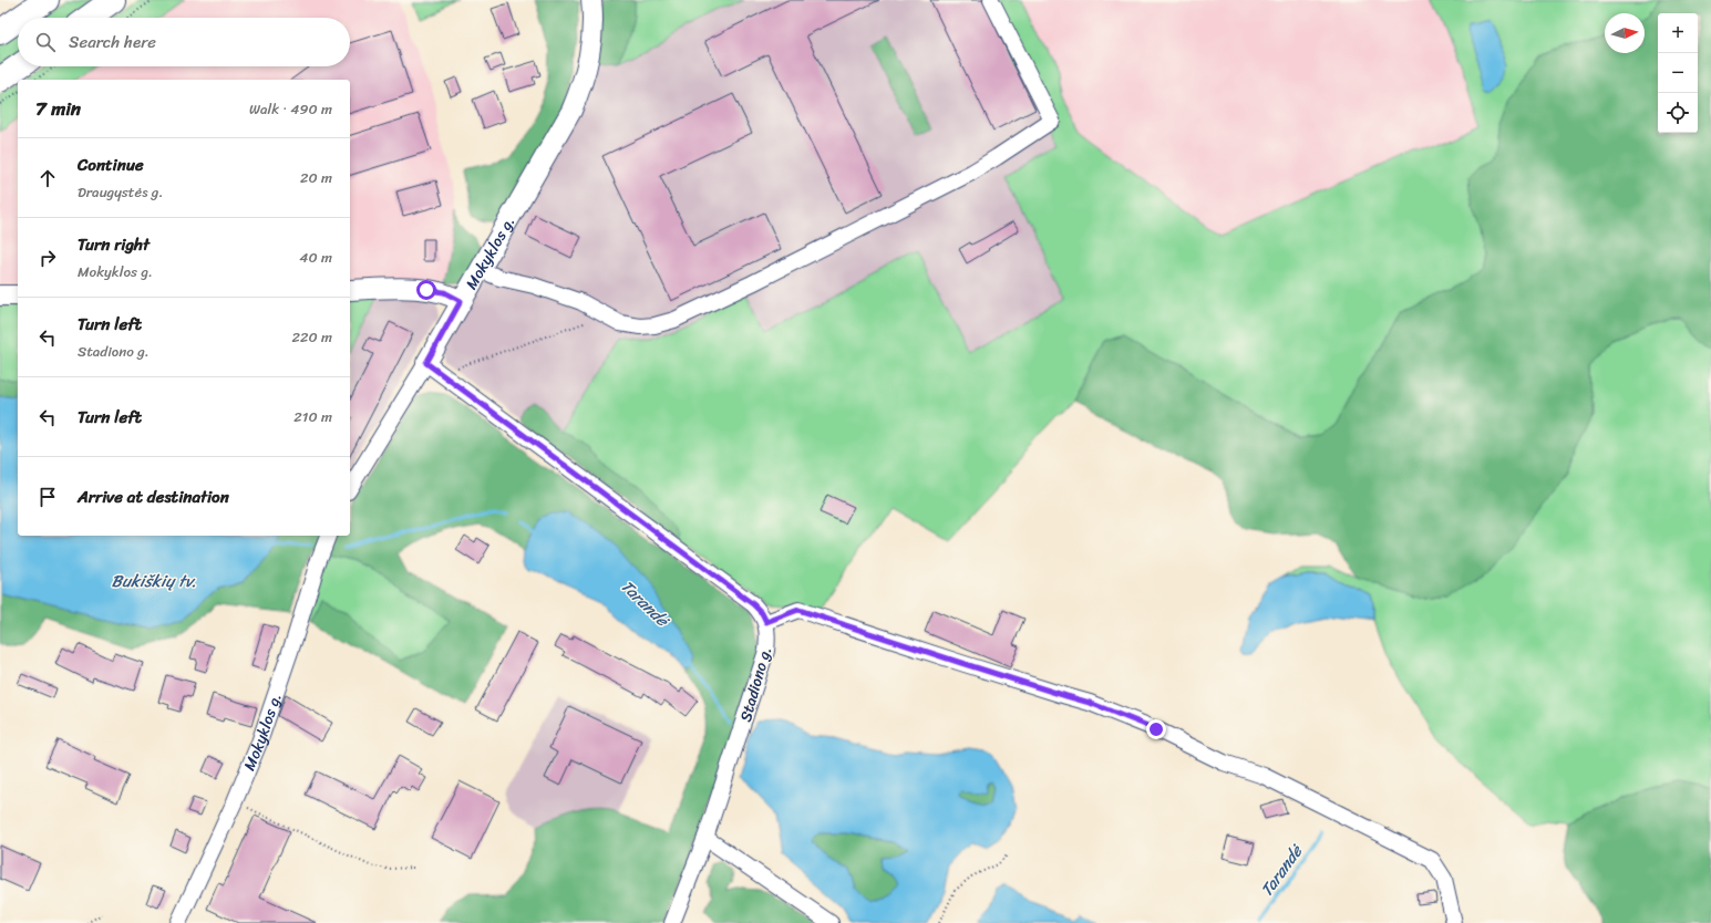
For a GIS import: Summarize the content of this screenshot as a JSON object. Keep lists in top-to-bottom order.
{
  "streets": {
    "street": ["Mokyklos g.", "Stadiono g."]
  },
  "water": ["Bukiškių tv.", "Tarandė"],
  "north": "right",
  "page": {
    "map_buttons": ["+", "−"],
    "search": "Search here",
    "heading": ["7 min", "Walk · 490 m"],
    "list": [
      ["Continue", "Draugystės g.", "20 m"],
      ["Turn right", "Mokyklos g.", "40 m"],
      ["Turn left", "Stadiono g.", "220 m"],
      ["Turn left", "210 m"],
      "Arrive at destination"
    ]
  }
}
